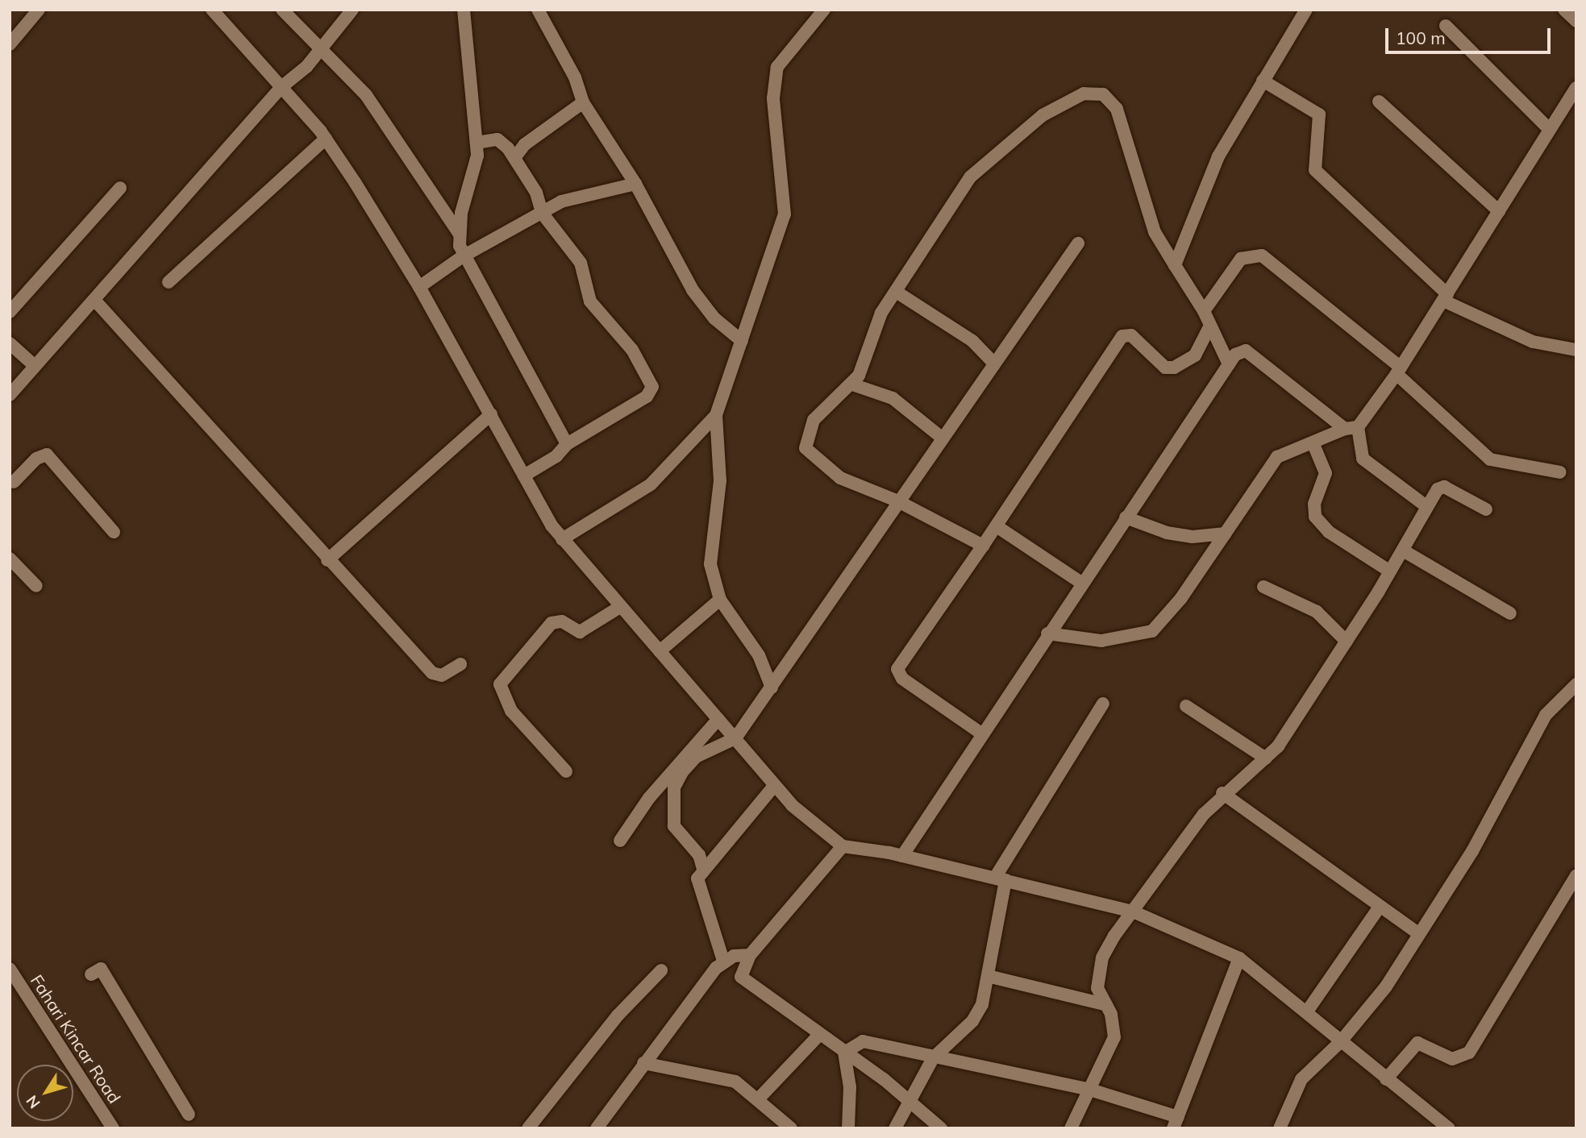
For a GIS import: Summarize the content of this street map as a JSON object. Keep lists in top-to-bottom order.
{
  "streets": {
    "street": ["Fahari Kincar Road"]
  },
  "scale_bar": "100 m",
  "north": "bottom left"
}
